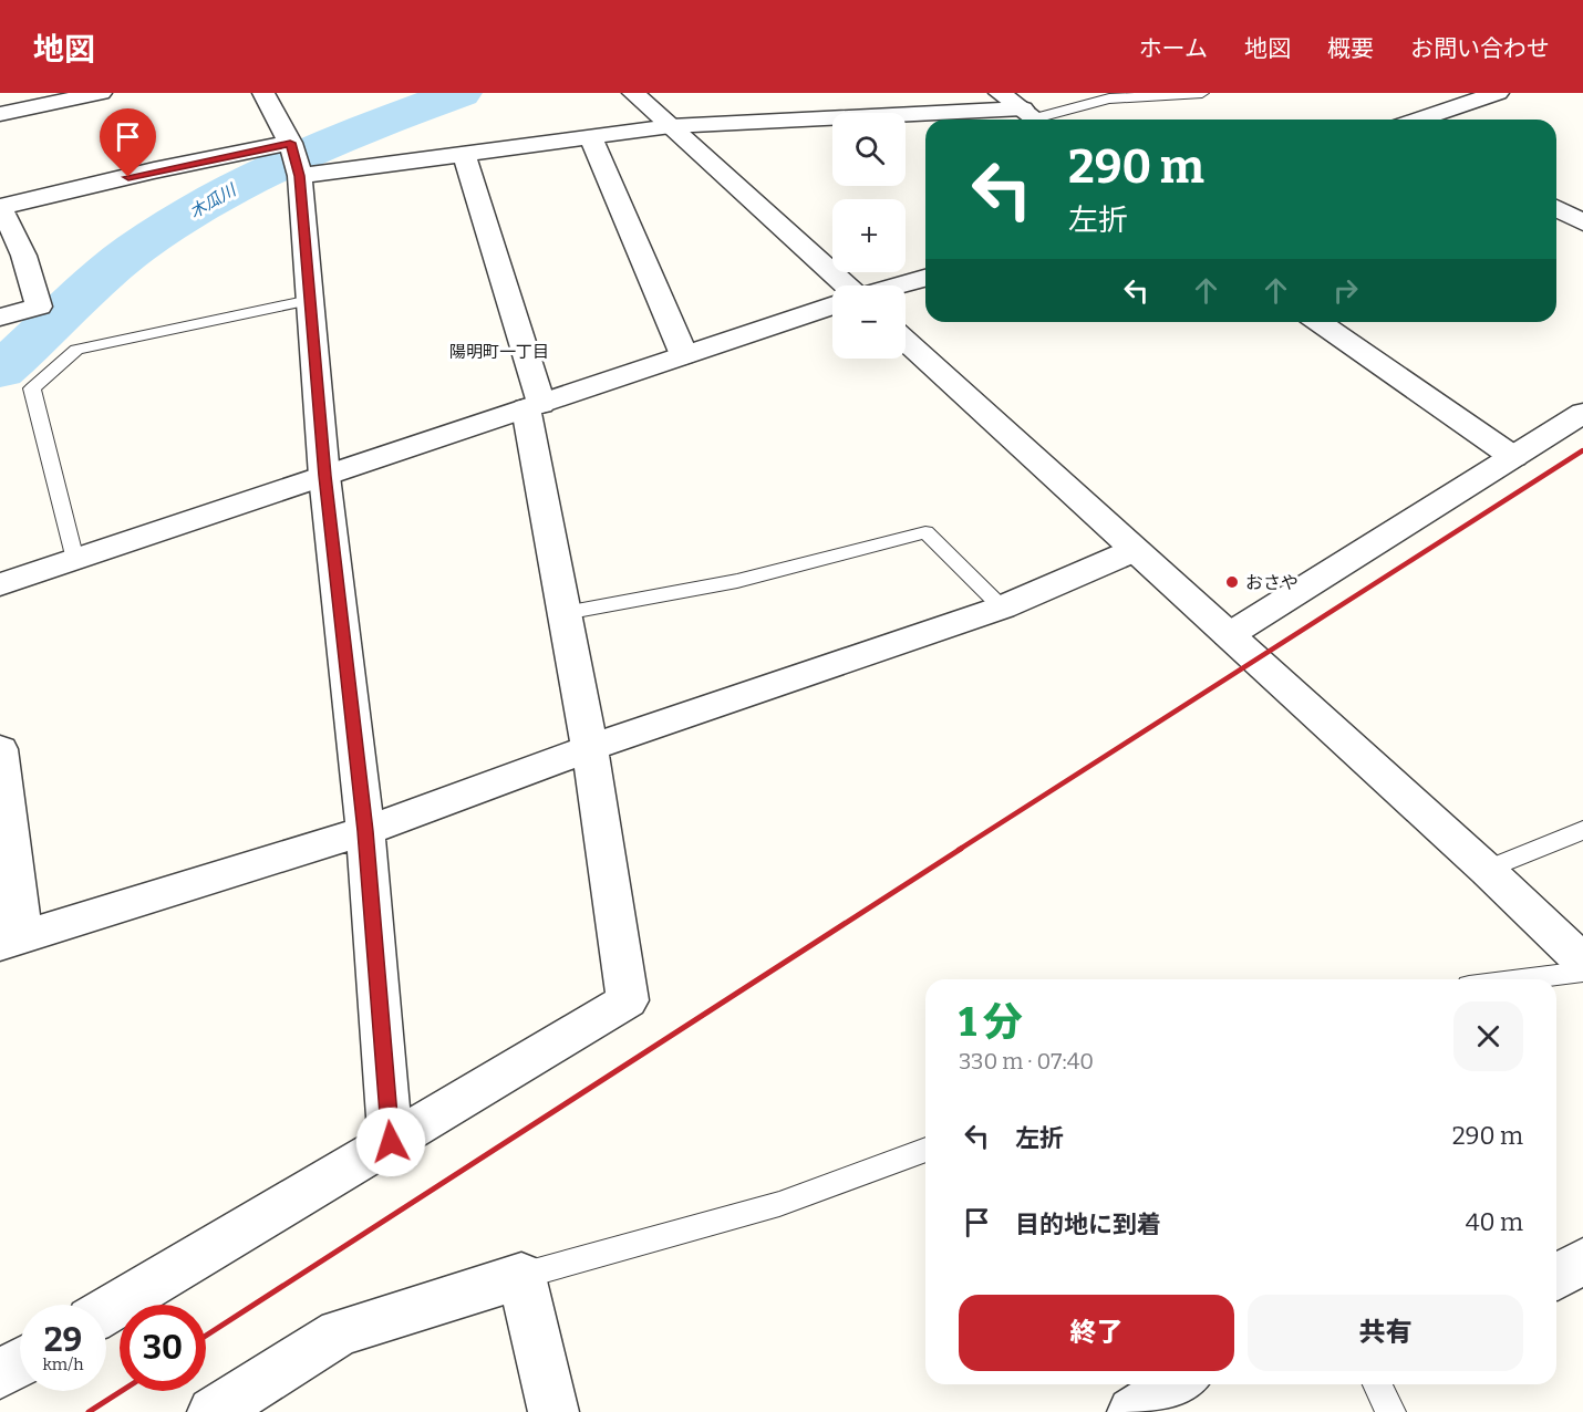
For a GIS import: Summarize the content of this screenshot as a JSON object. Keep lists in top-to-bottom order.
{
  "districts": ["陽明町一丁目"],
  "water": ["木瓜川"],
  "places": ["おさや"],
  "page": {
    "header": "地図",
    "nav": [
      "ホーム",
      "地図",
      "概要",
      "お問い合わせ"
    ],
    "map_buttons": ["+", "−"],
    "turn": ["290 m", "左折"],
    "heading": ["1 分", "330 m · 07:40"],
    "list": [
      {
        "name": "左折",
        "value": "290 m"
      },
      {
        "name": "目的地に到着",
        "value": "40 m"
      }
    ],
    "buttons": ["終了", "共有"],
    "speed": "29 km/h",
    "limit": "30"
  }
}
